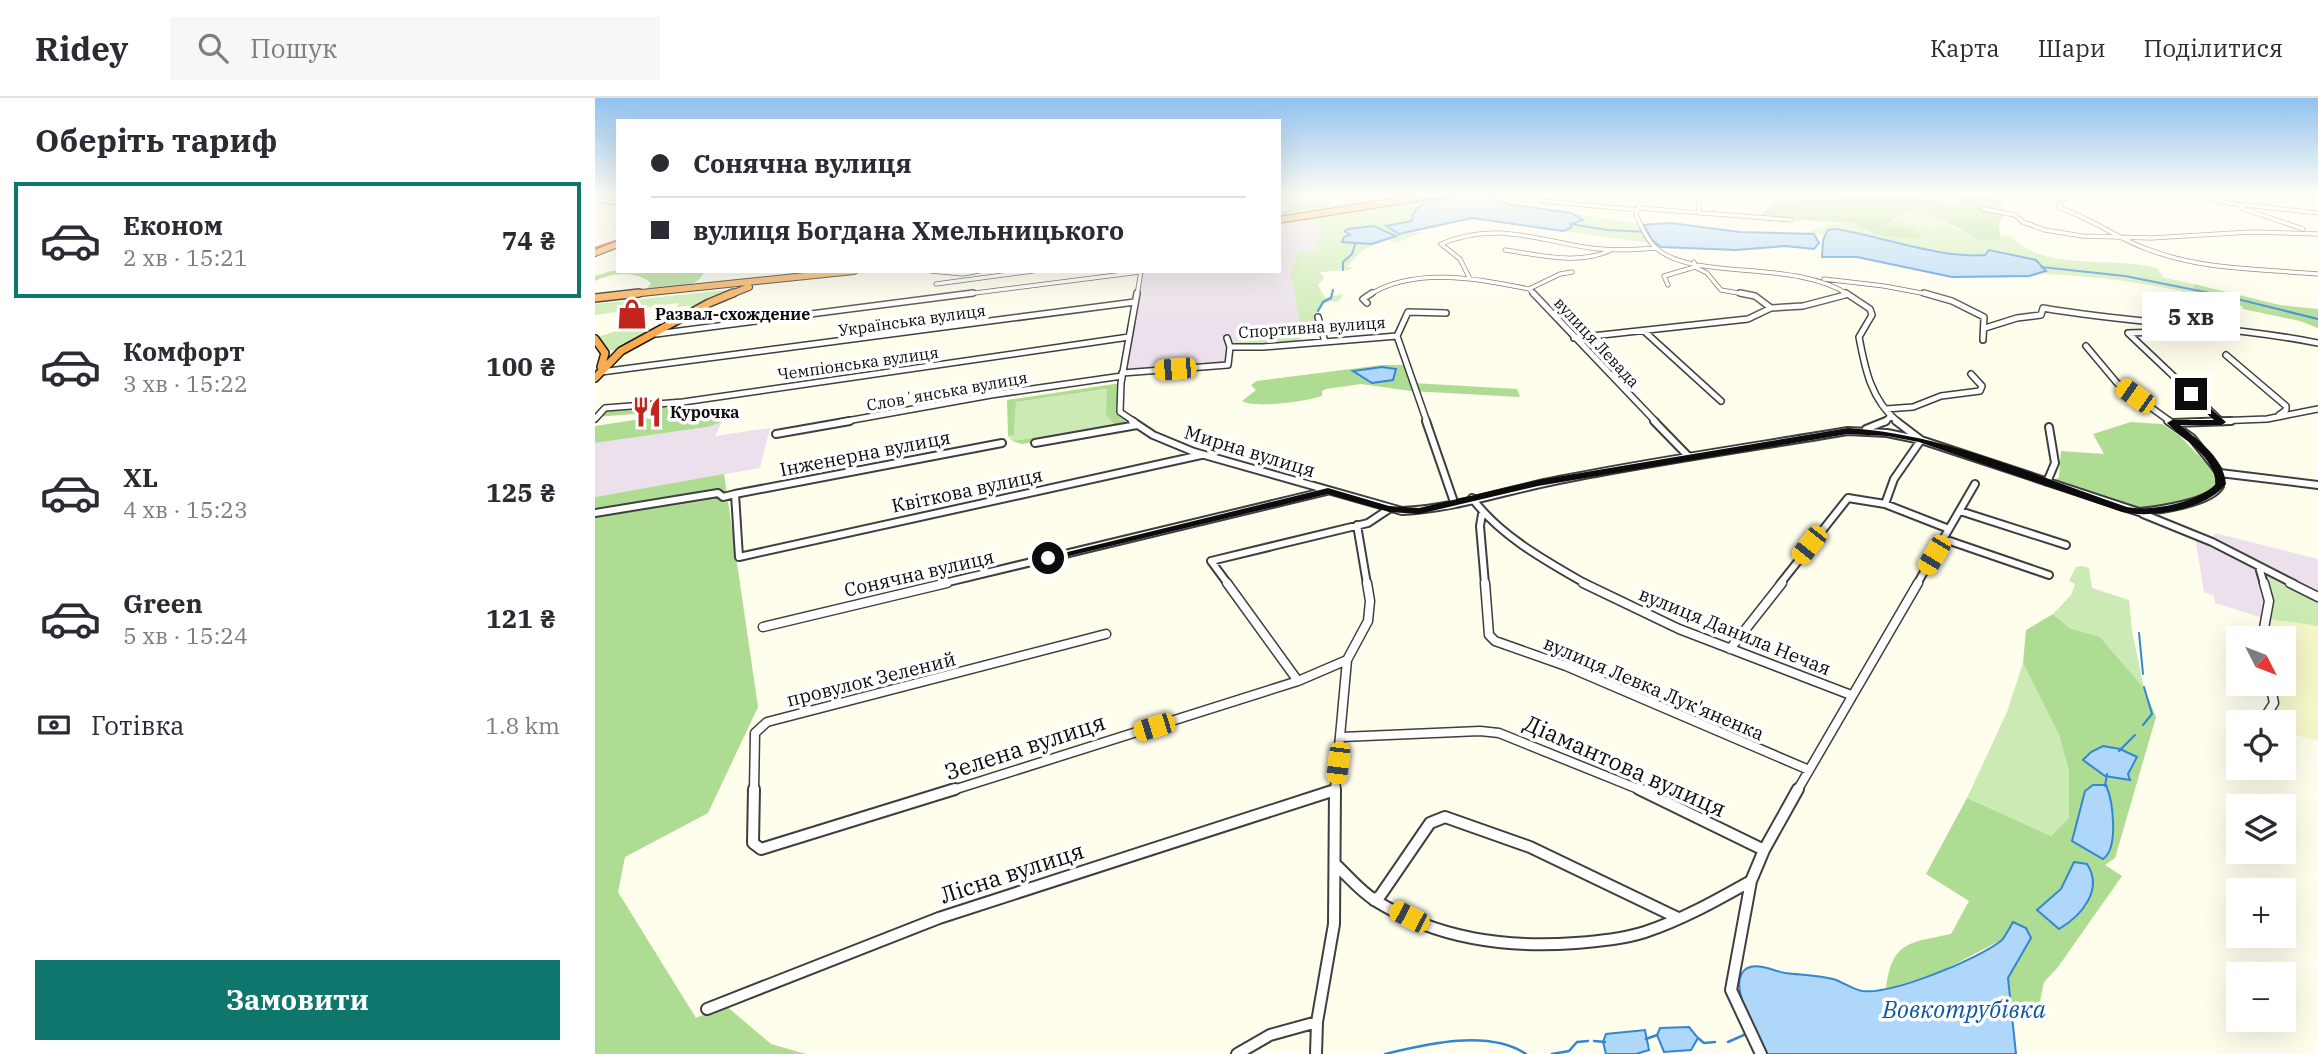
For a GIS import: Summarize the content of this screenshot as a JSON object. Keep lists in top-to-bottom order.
{
  "streets": {
    "street": [
      "Українська вулиця",
      "Спортивна вулиця",
      "вулиця Левада",
      "Чемпіонська вулиця",
      "Словʼянська вулиця",
      "Мирна вулиця",
      "Інженерна вулиця",
      "Квіткова вулиця",
      "Сонячна вулиця",
      "вулиця Данила Нечая",
      "провулок Зелений",
      "вулиця Левка Лук'яненка",
      "Зелена вулиця",
      "Діамантова вулиця",
      "Лісна вулиця"
    ]
  },
  "crossings": [
    ["Українська вулиця", "Мирна вулиця"],
    ["Спортивна вулиця", "Словʼянська вулиця"],
    ["Спортивна вулиця", "Мирна вулиця"],
    ["вулиця Левада", "Мирна вулиця"],
    ["Чемпіонська вулиця", "Мирна вулиця"],
    ["Словʼянська вулиця", "Мирна вулиця"],
    ["Мирна вулиця", "Квіткова вулиця"],
    ["Мирна вулиця", "Сонячна вулиця"],
    ["Мирна вулиця", "вулиця Данила Нечая"],
    ["Інженерна вулиця", "Квіткова вулиця"],
    ["вулиця Данила Нечая", "вулиця Левка Лук'яненка"],
    ["провулок Зелений", "Зелена вулиця"]
  ],
  "water": ["Вовкотрубівка"],
  "places": {
    "shop": ["Развал-схождение"],
    "restaurant": ["Курочка"]
  },
  "north": "bottom right",
  "page": {
    "header": "Ridey",
    "search": "Пошук",
    "nav": ["Карта", "Шари", "Поділитися"],
    "heading": "Оберіть тариф",
    "banner": ["Сонячна вулиця", "вулиця Богдана Хмельницького"],
    "list": [
      {
        "name": "Економ",
        "note": "2 хв · 15:21",
        "value": "74 ₴"
      },
      {
        "name": "Комфорт",
        "note": "3 хв · 15:22",
        "value": "100 ₴"
      },
      {
        "name": "XL",
        "note": "4 хв · 15:23",
        "value": "125 ₴"
      },
      {
        "name": "Green",
        "note": "5 хв · 15:24",
        "value": "121 ₴"
      }
    ],
    "bubble": "5 хв",
    "map_buttons": ["+", "−"],
    "pay": ["Готівка", "1.8 km"],
    "buttons": "Замовити"
  }
}
